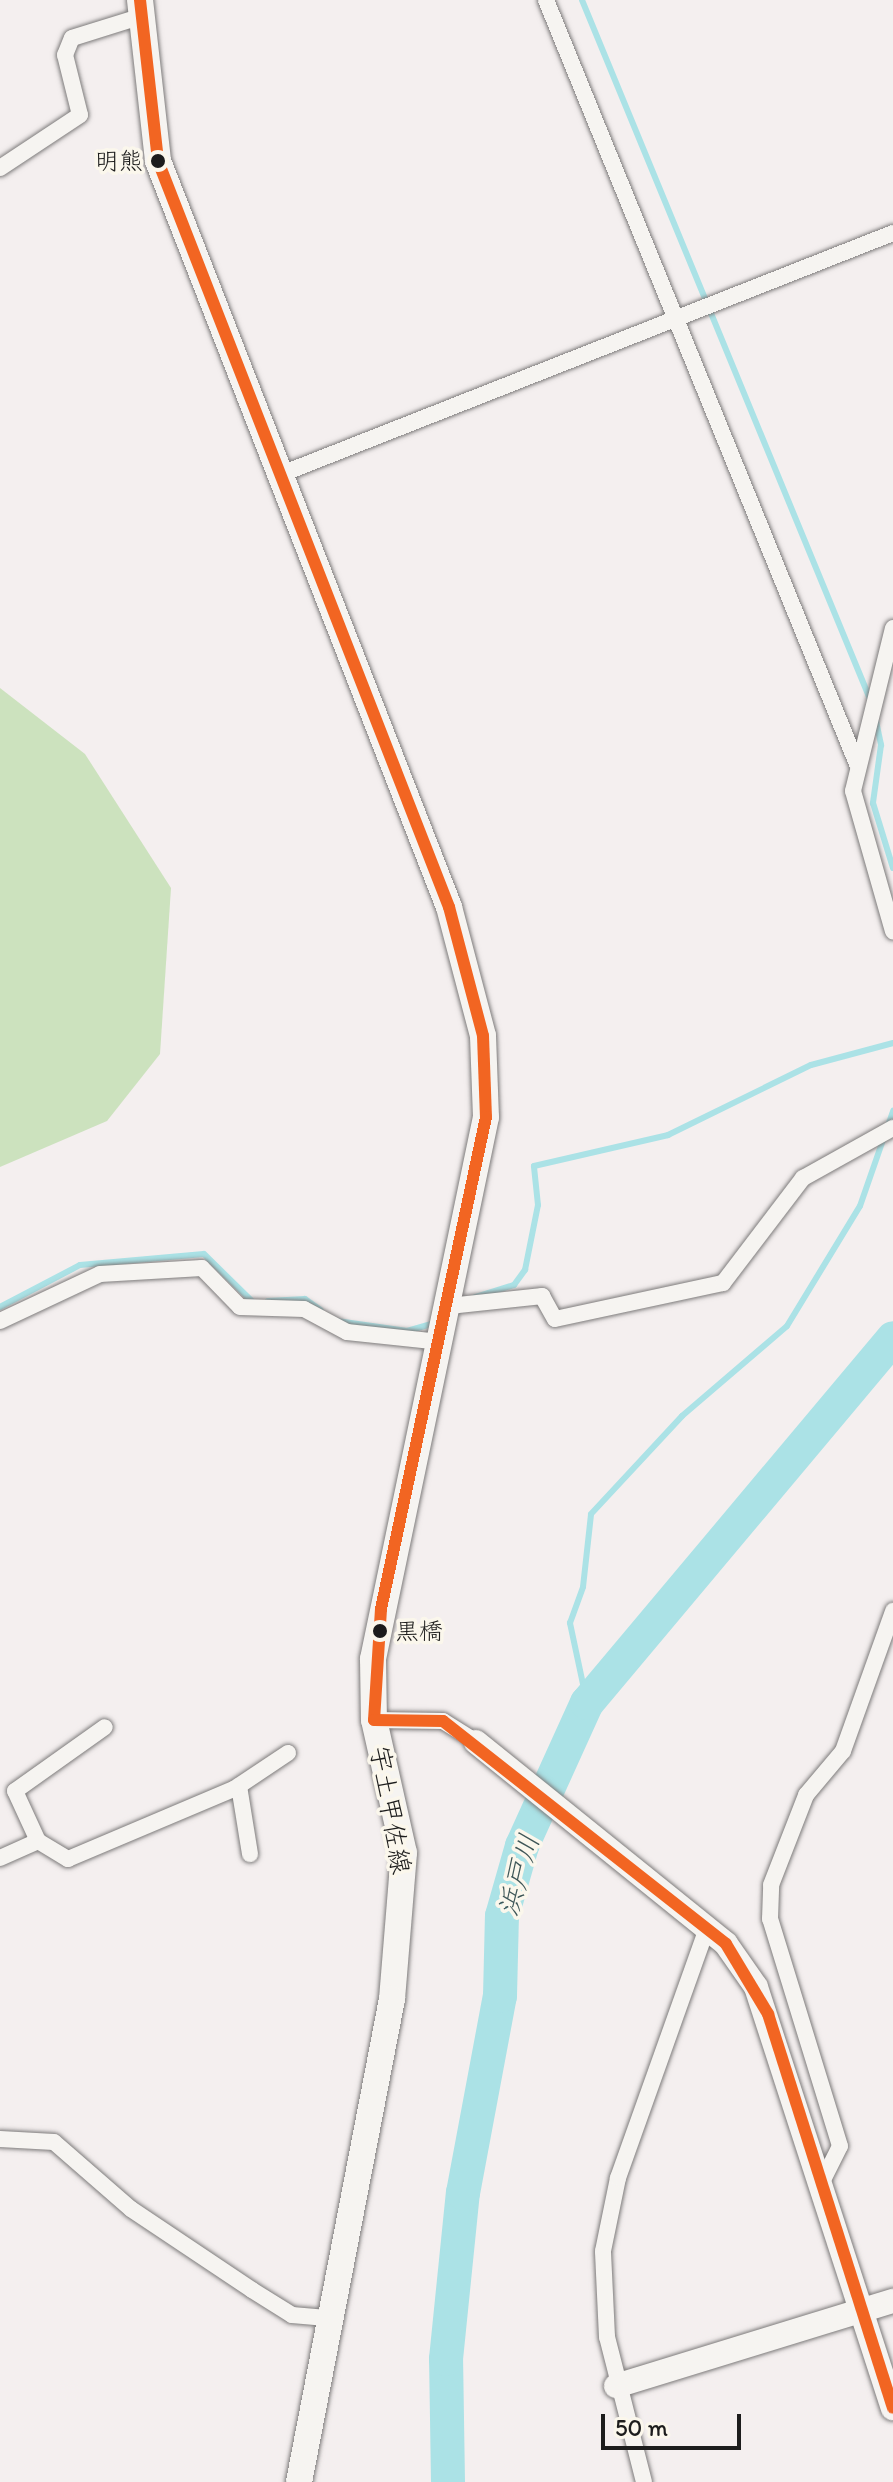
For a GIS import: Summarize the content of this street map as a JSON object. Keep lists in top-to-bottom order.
{
  "streets": {
    "main road": ["宇土甲佐線"]
  },
  "water": ["浜戸川"],
  "places": ["明熊", "黒橋"],
  "scale_bar": "50 m"
}
